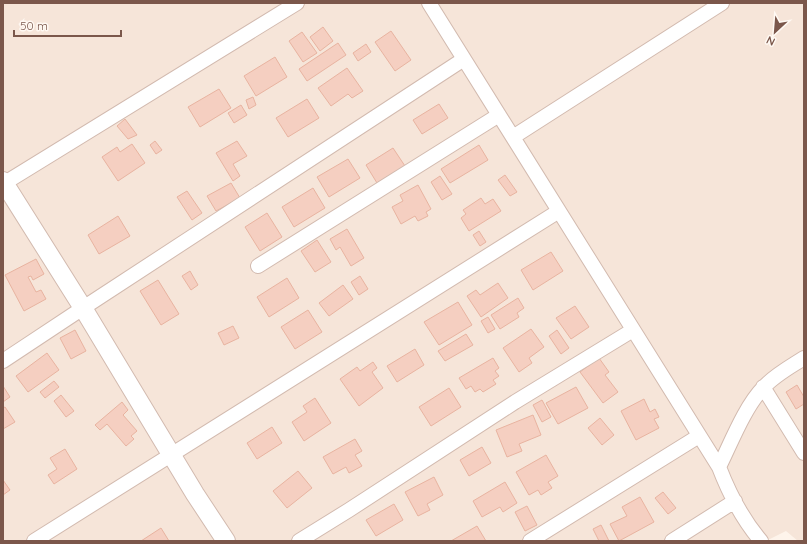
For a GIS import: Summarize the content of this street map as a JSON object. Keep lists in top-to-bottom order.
{
  "scale_bar": "50 m",
  "north": "bottom left"
}
